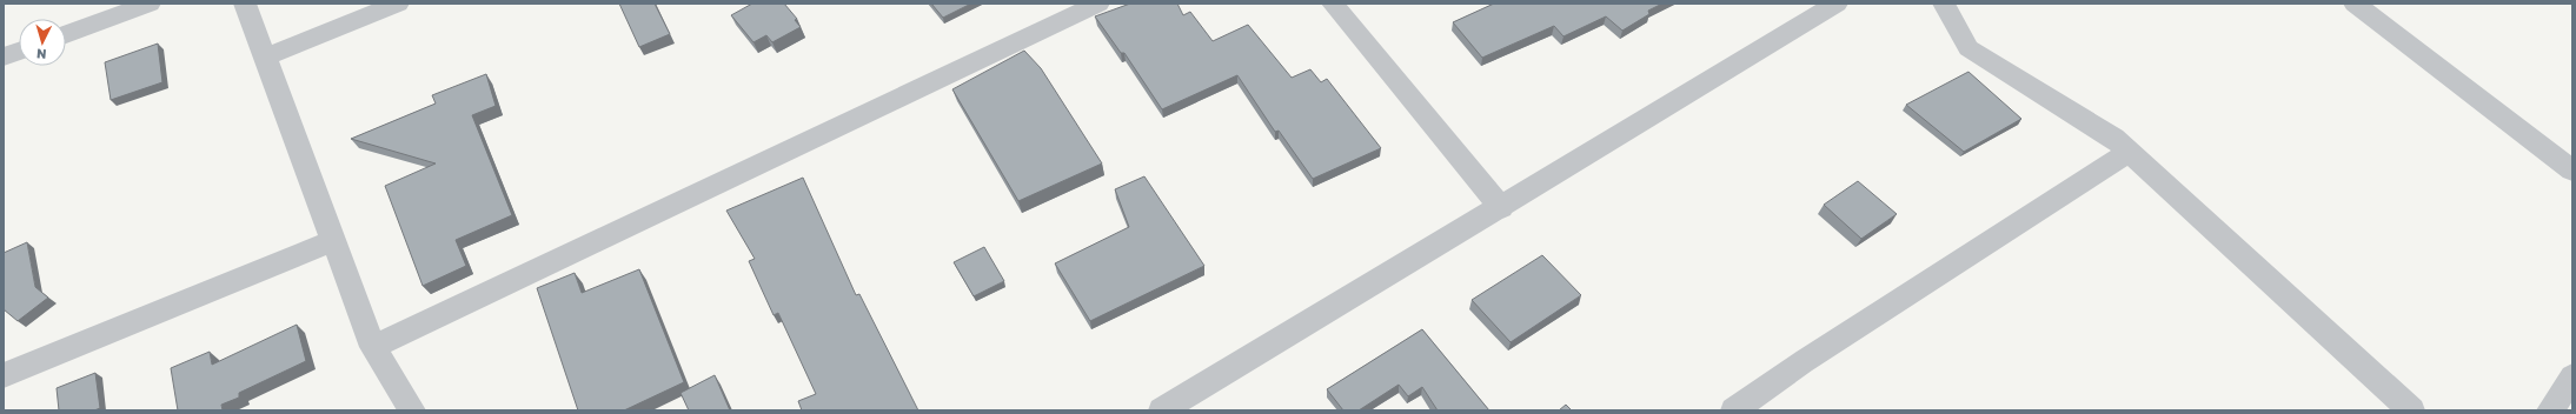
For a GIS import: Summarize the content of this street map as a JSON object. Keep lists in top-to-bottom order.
{
  "north": "bottom"
}
